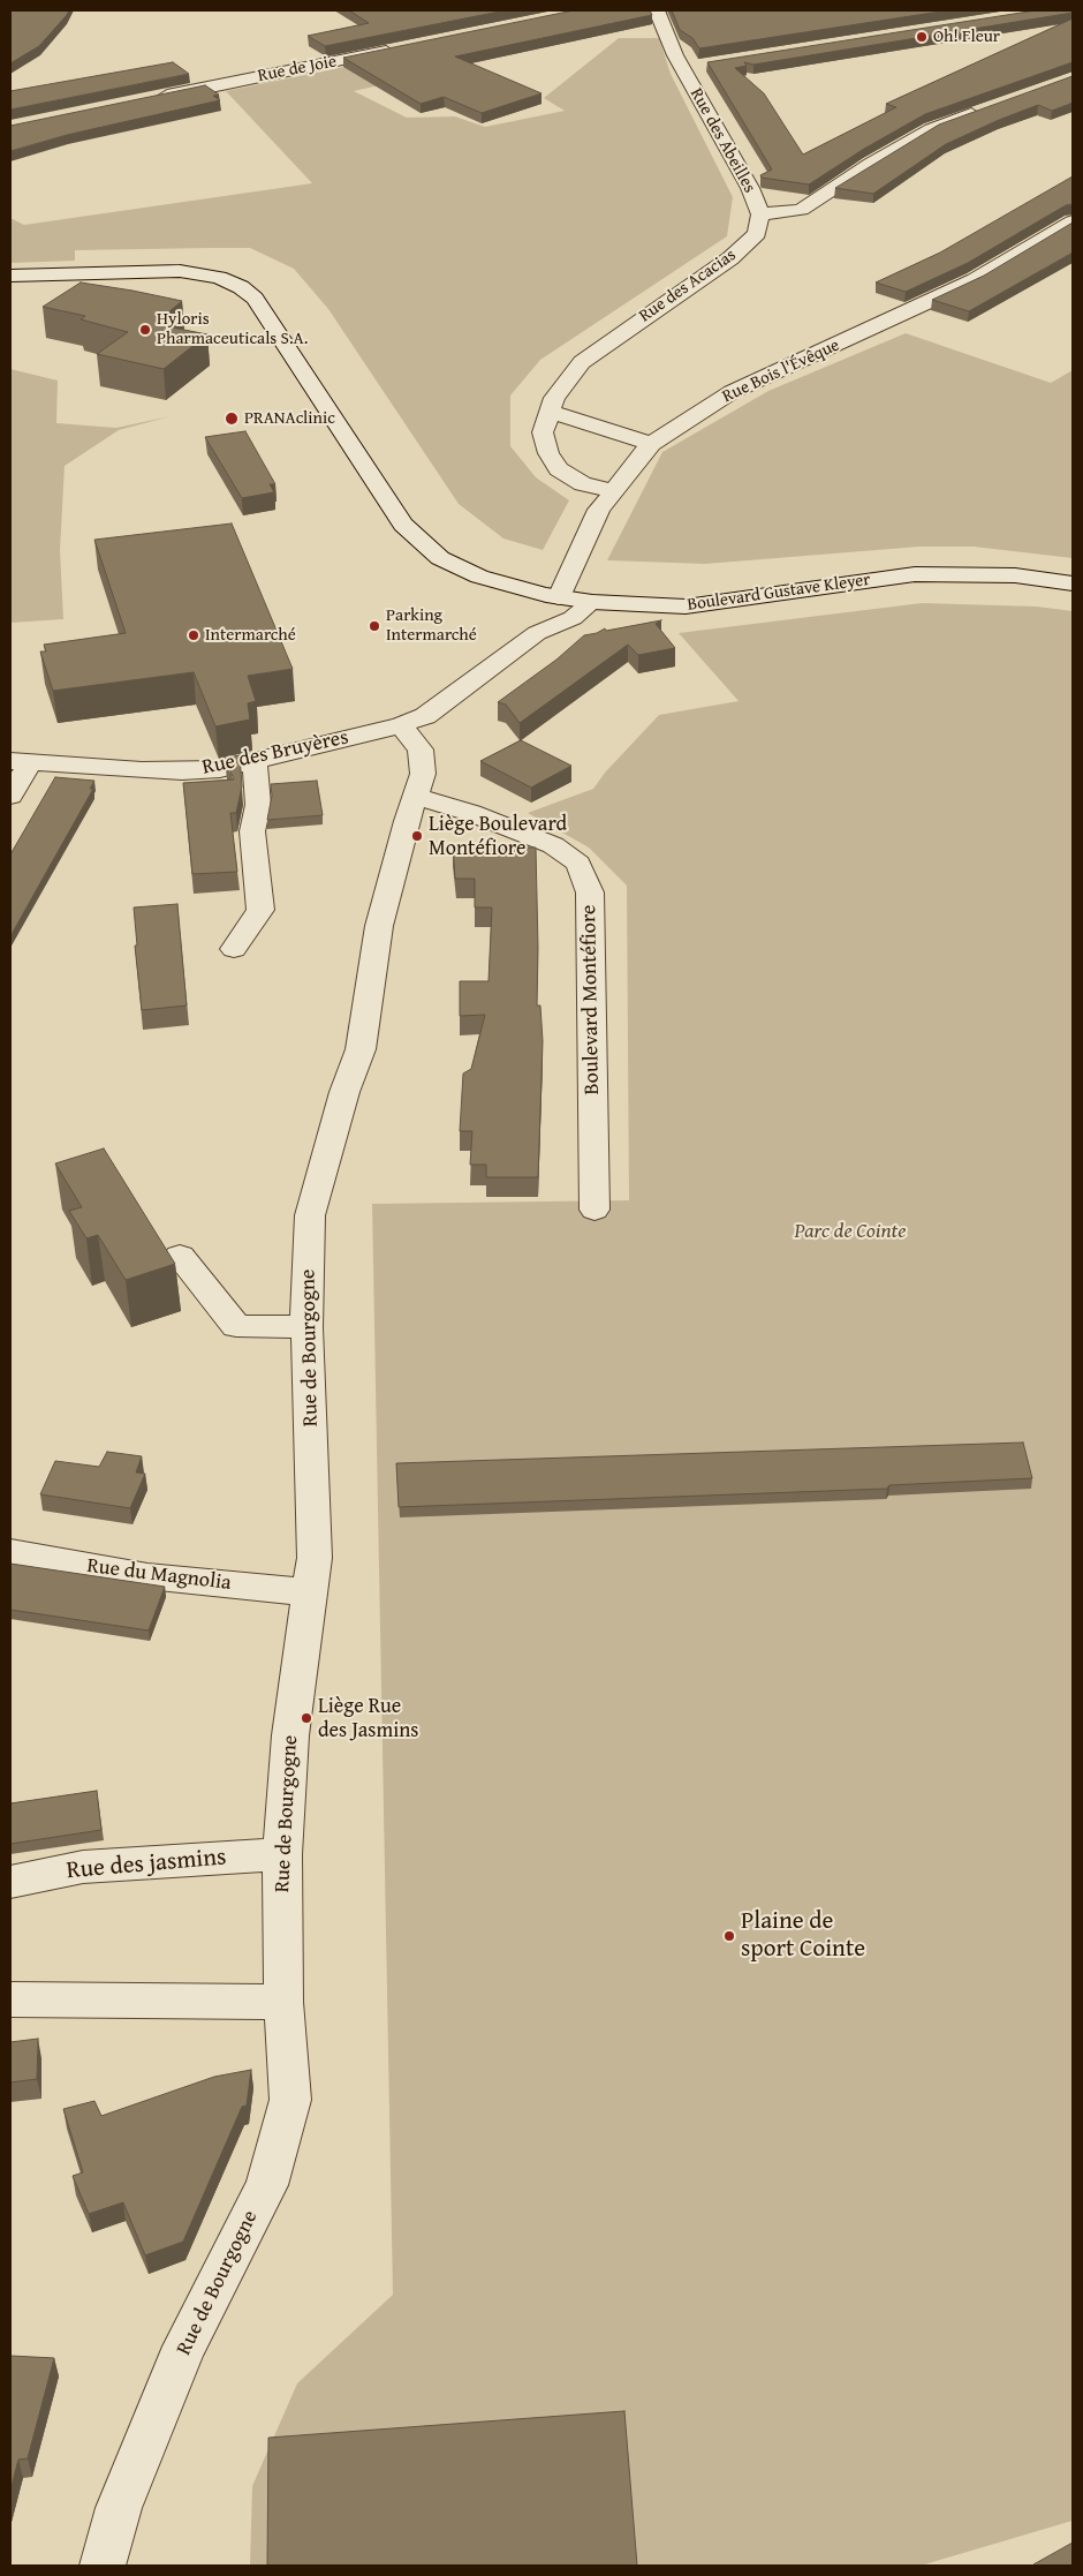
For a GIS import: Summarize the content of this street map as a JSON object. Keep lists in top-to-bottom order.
{
  "streets": {
    "street": [
      "Rue de Joie",
      "Rue des Abeilles",
      "Rue des Acacias",
      "Rue Bois l'Évêque",
      "Boulevard Gustave Kleyer",
      "Rue des Bruyères",
      "Boulevard Montéfiore",
      "Rue de Bourgogne",
      "Rue du Magnolia",
      "Rue des jasmins"
    ]
  },
  "crossings": [
    ["Rue des Abeilles", "Rue des Acacias"],
    ["Rue des Acacias", "Rue Bois l'Évêque"],
    ["Rue Bois l'Évêque", "Boulevard Gustave Kleyer"],
    ["Boulevard Montéfiore", "Rue de Bourgogne"],
    ["Rue de Bourgogne", "Rue du Magnolia"],
    ["Rue de Bourgogne", "Rue des jasmins"]
  ],
  "parks": ["Parc de Cointe"],
  "places": [
    "Oh! Fleur",
    "Hyloris Pharmaceuticals S.A.",
    "PRANAclinic",
    "Parking Intermarché",
    "Intermarché",
    "Liège Boulevard Montéfiore",
    "Liège Rue des Jasmins",
    "Plaine de sport Cointe"
  ]
}
